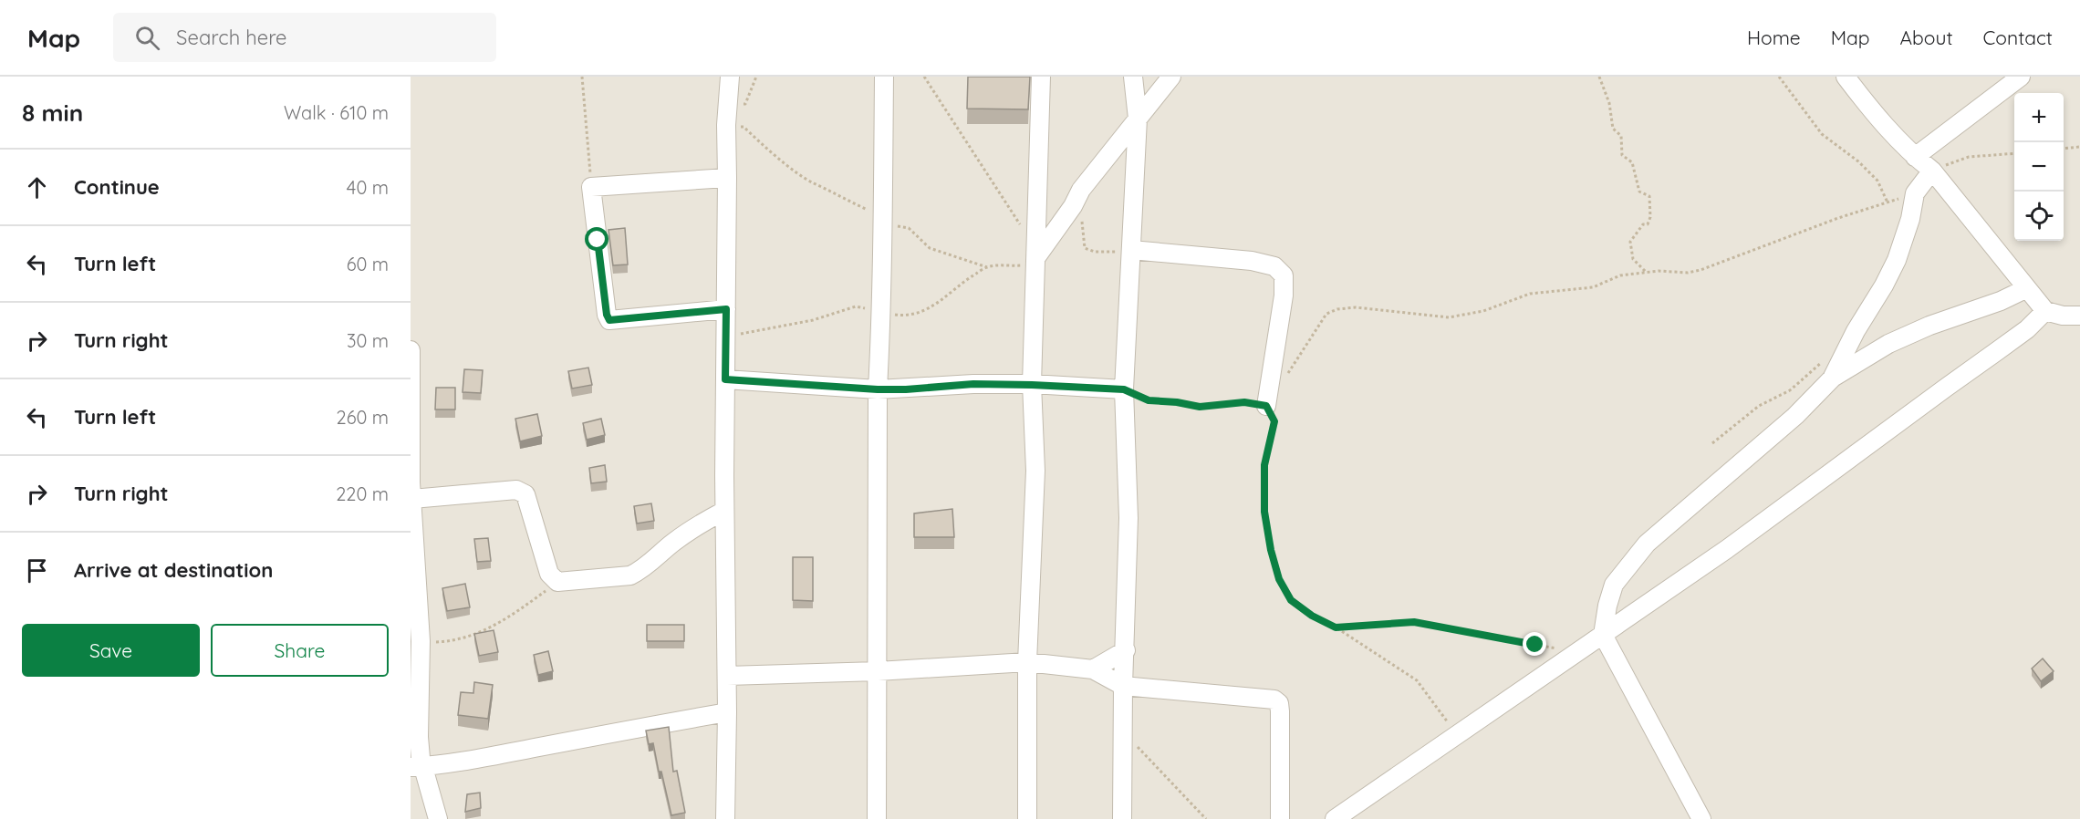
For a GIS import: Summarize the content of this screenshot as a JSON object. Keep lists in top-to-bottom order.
{
  "page": {
    "header": "Map",
    "search": "Search here",
    "nav": [
      "Home",
      "Map",
      "About",
      "Contact"
    ],
    "heading": ["8 min", "Walk · 610 m"],
    "map_buttons": ["+", "−"],
    "list": [
      ["Continue", "40 m"],
      ["Turn left", "60 m"],
      ["Turn right", "30 m"],
      ["Turn left", "260 m"],
      ["Turn right", "220 m"],
      "Arrive at destination"
    ],
    "buttons": ["Save", "Share"]
  }
}
